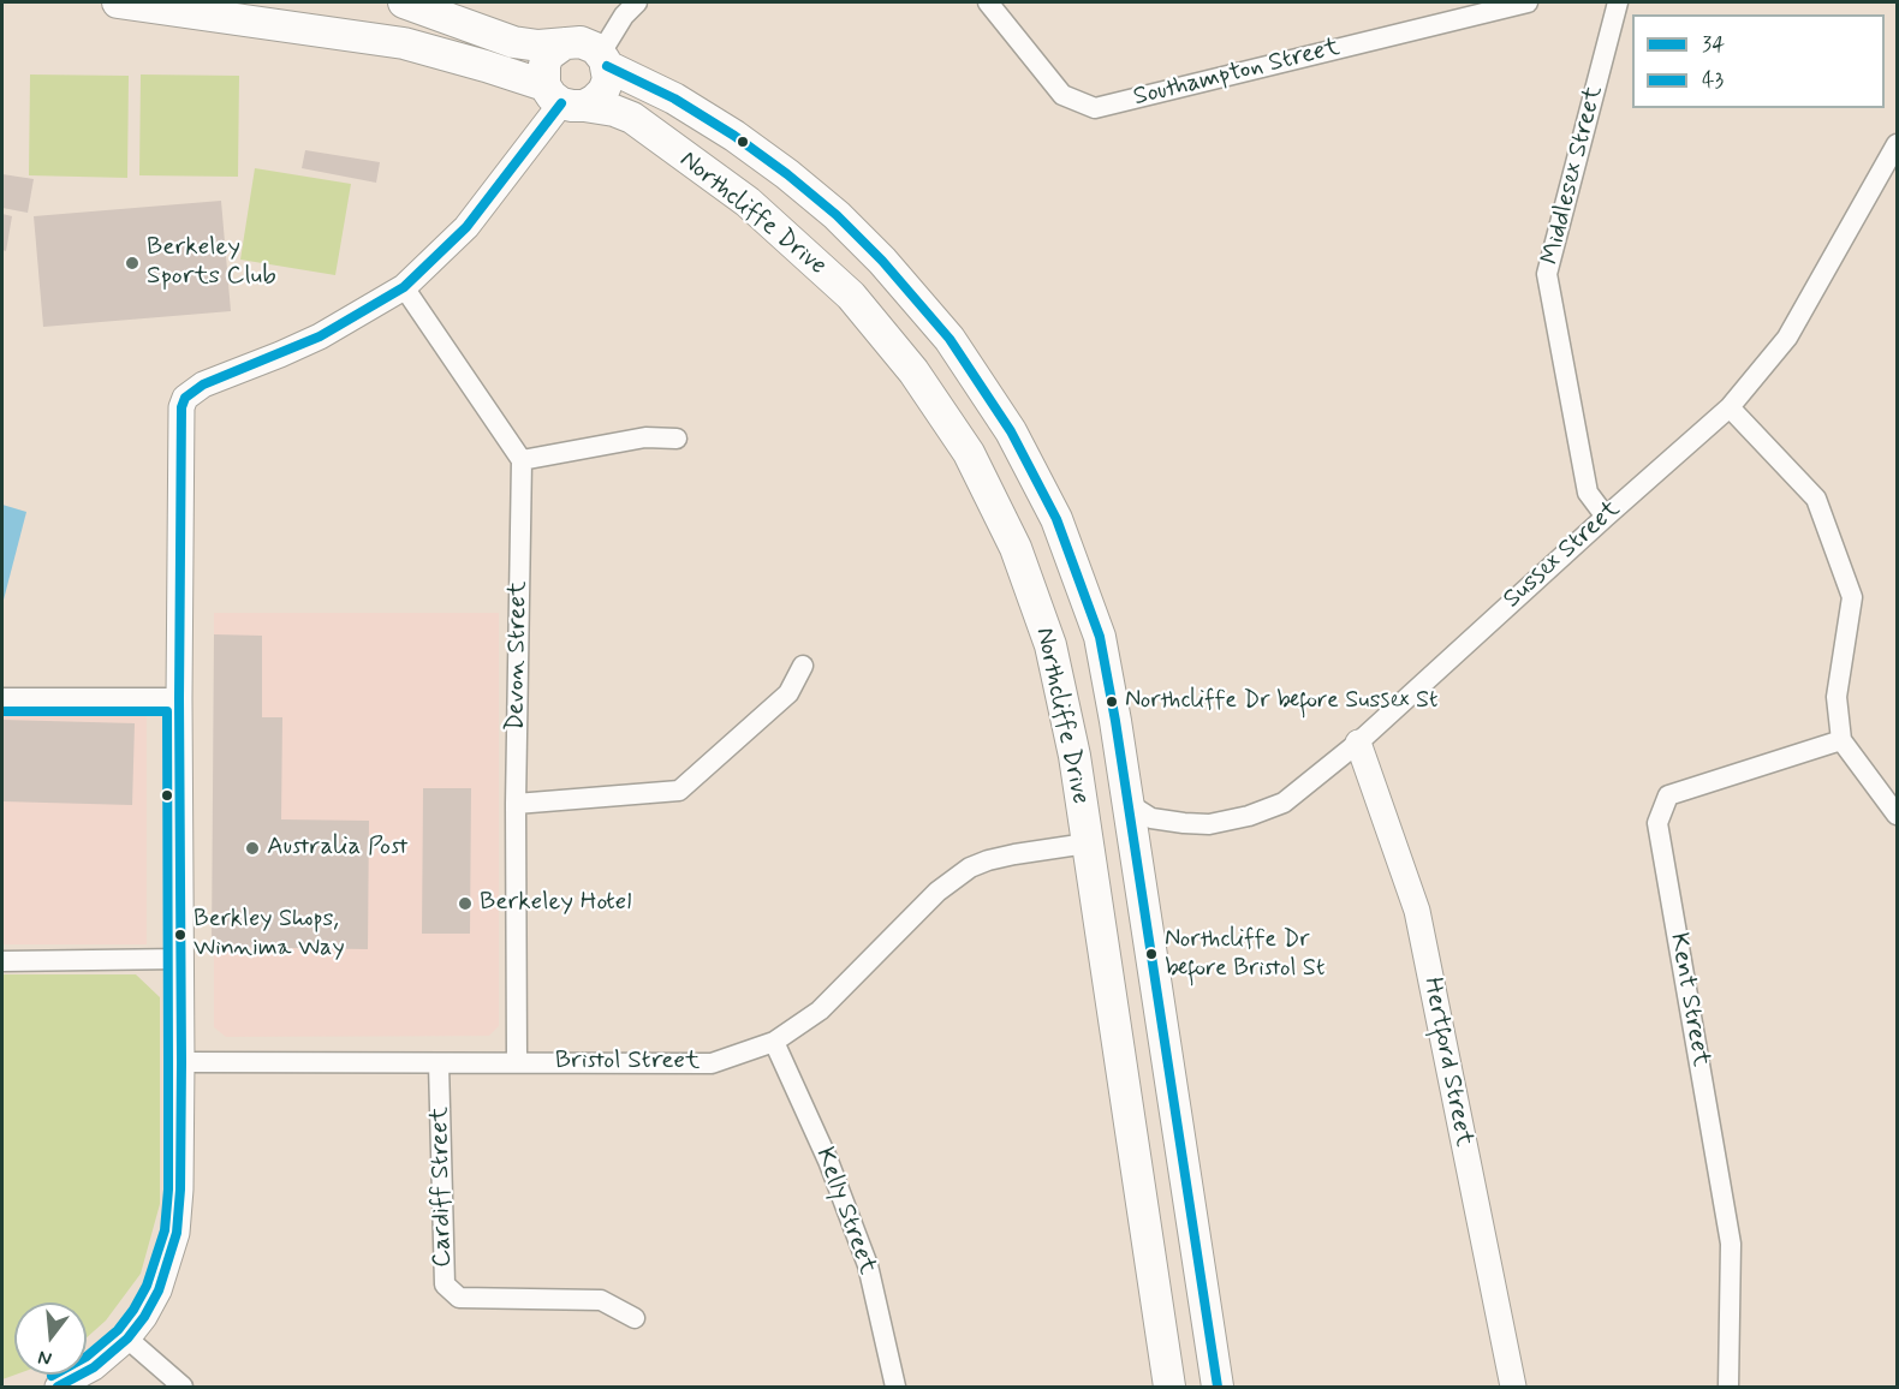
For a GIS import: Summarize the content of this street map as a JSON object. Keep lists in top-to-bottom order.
{
  "streets": {
    "main road": ["Northcliffe Drive"],
    "street": [
      "Southampton Street",
      "Middlesex Street",
      "Sussex Street",
      "Devon Street",
      "Kent Street",
      "Bristol Street",
      "Hertford Street",
      "Cardiff Street",
      "Kelly Street"
    ]
  },
  "crossings": [
    ["Middlesex Street", "Sussex Street"],
    ["Northcliffe Drive", "Sussex Street"],
    ["Northcliffe Drive", "Bristol Street"],
    ["Sussex Street", "Hertford Street"],
    ["Devon Street", "Bristol Street"],
    ["Bristol Street", "Cardiff Street"],
    ["Bristol Street", "Kelly Street"]
  ],
  "places": [
    "Berkeley Sports Club",
    "Northcliffe Dr before Sussex St",
    "Australia Post",
    "Berkeley Hotel",
    "Berkley Shops, Winnima Way",
    "Northcliffe Dr before Bristol St"
  ],
  "lines": ["transit line 34", "transit line 43"],
  "legend": ["34", "43"],
  "north": "bottom"
}
